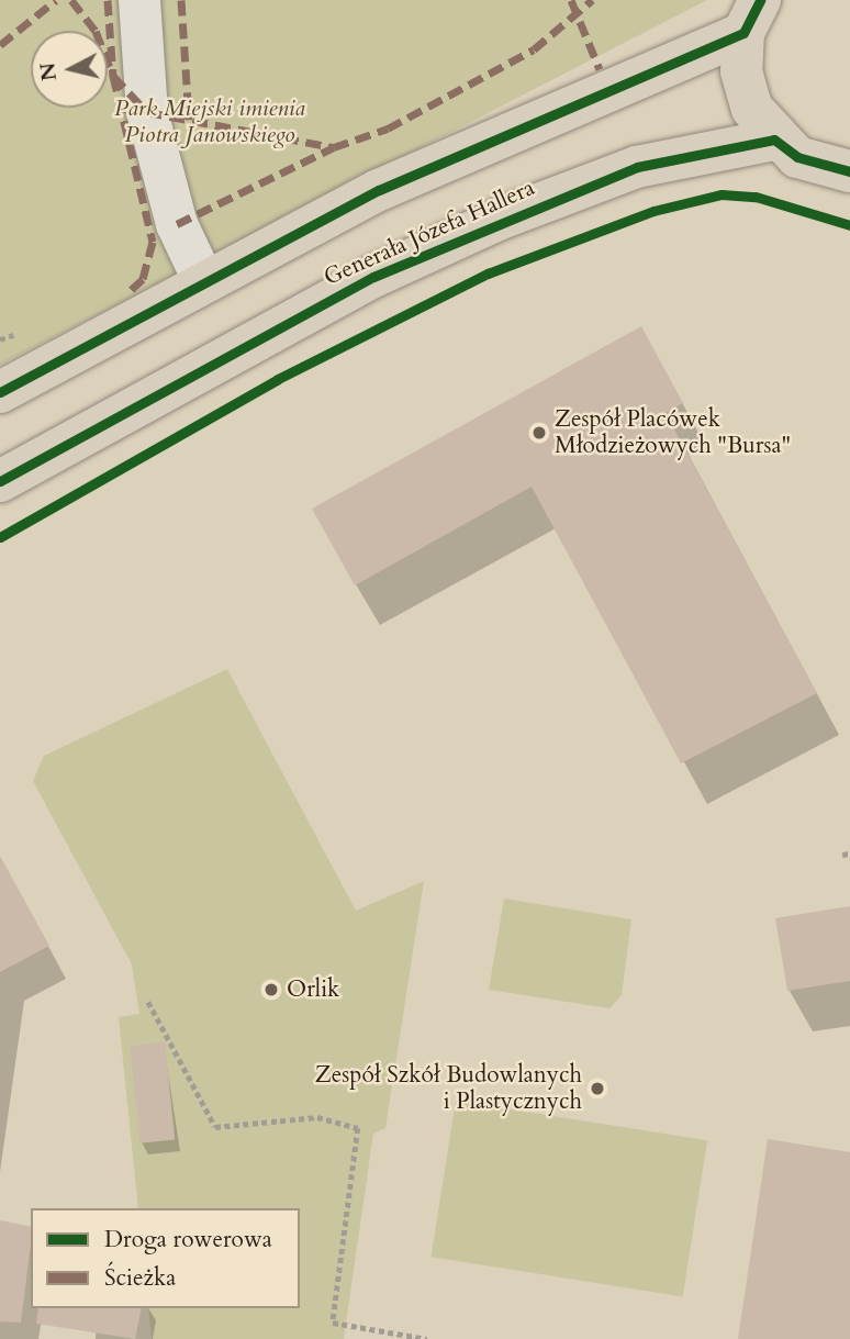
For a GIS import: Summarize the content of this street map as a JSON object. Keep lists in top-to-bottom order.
{
  "streets": {
    "main road": ["Generała Józefa Hallera"]
  },
  "parks": ["Park Miejski imienia Piotra Janowskiego"],
  "places": ["Zespół Placówek Młodzieżowych \"Bursa\"", "Orlik", "Zespół Szkół Budowlanych i Plastycznych"],
  "legend": ["Droga rowerowa", "Ścieżka"],
  "north": "left"
}
